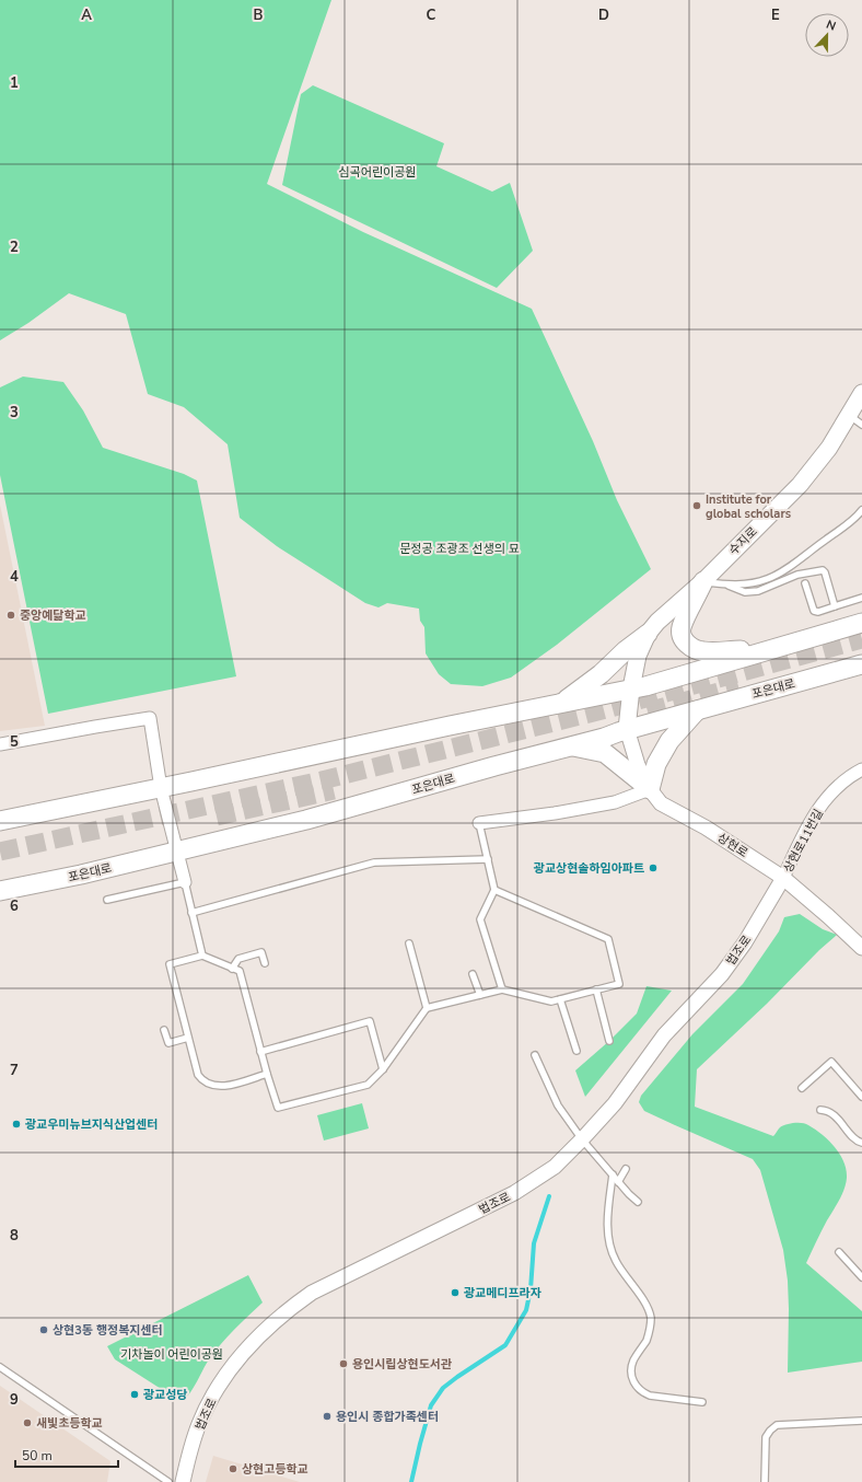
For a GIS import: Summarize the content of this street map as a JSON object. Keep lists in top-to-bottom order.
{
  "streets": {
    "main road": ["수지로", "포은대로"],
    "street": ["상현로11번길", "상현로", "법조로"]
  },
  "crossings": [
    ["수지로", "포은대로"],
    ["수지로", "상현로"],
    ["포은대로", "상현로"],
    ["상현로11번길", "상현로"],
    ["상현로11번길", "법조로"],
    ["상현로", "법조로"]
  ],
  "parks": ["심곡어린이공원", "문정공 조광조 선생의 묘", "기차놀이 어린이공원"],
  "places": [
    "Institute for global scholars",
    "중앙예닮학교",
    "광교상현솔하임아파트",
    "광교우미뉴브지식산업센터",
    "광교메디프라자",
    "상현3동 행정복지센터",
    "용인시립상현도서관",
    "광교성당",
    "용인시 종합가족센터",
    "새빛초등학교",
    "상현고등학교"
  ],
  "scale_bar": "50 m",
  "north": "top",
  "grid": {
    "columns": [
      "A",
      "B",
      "C",
      "D",
      "E"
    ],
    "rows": [
      "1",
      "2",
      "3",
      "4",
      "5",
      "6",
      "7",
      "8",
      "9"
    ]
  }
}
